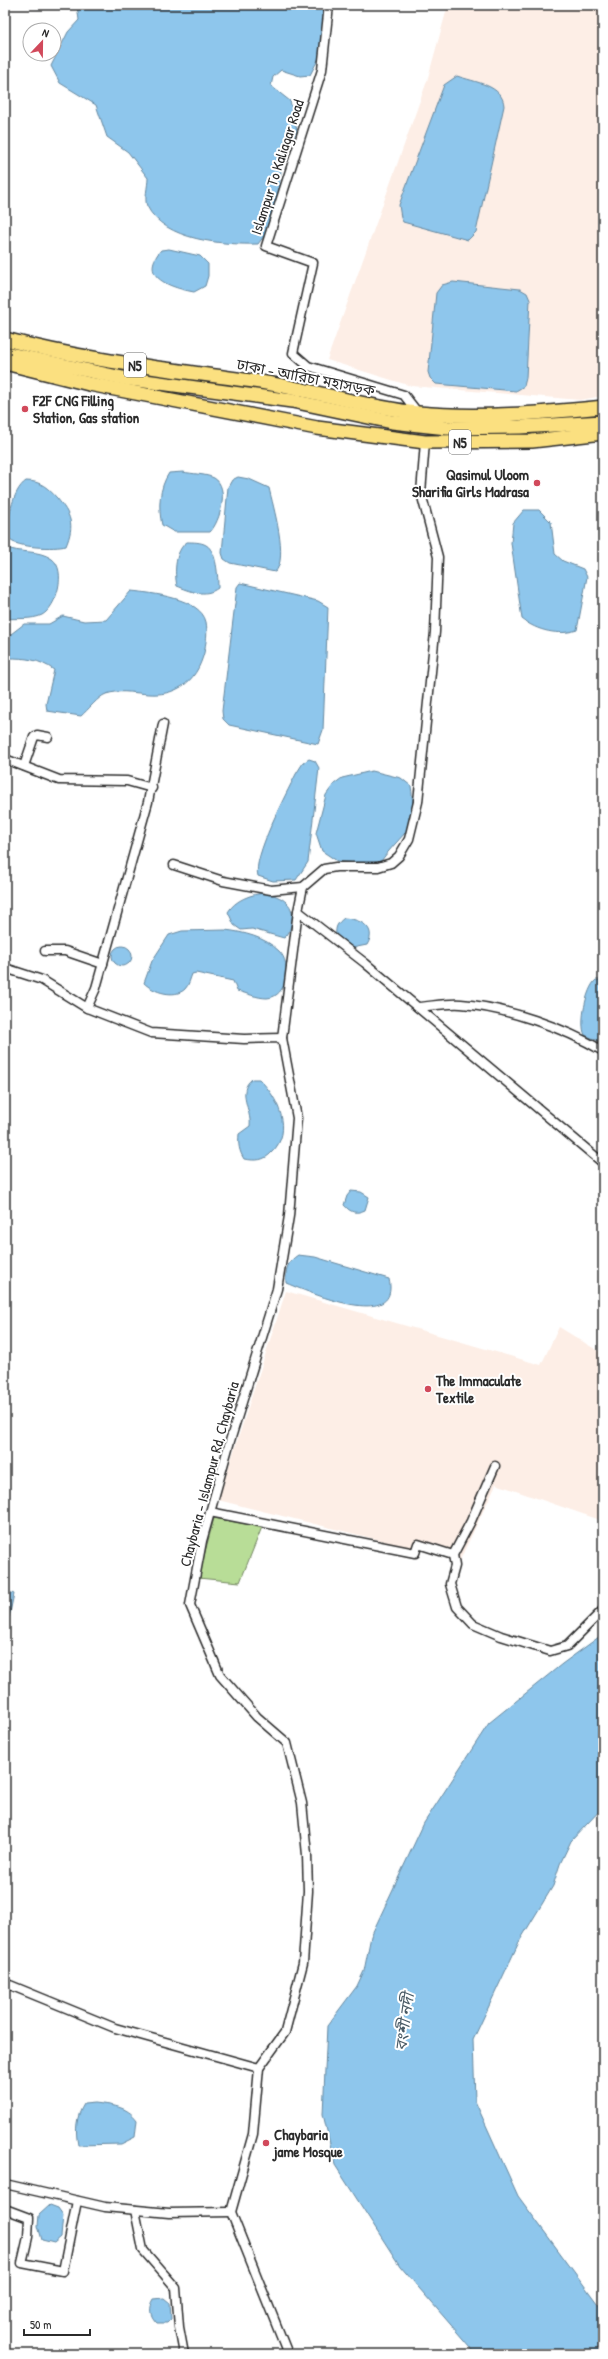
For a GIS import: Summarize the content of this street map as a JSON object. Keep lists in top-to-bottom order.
{
  "streets": {
    "highway": ["N5", "ঢাকা - আরিচা মহাসড়ক"],
    "street": ["Islampur To Kaliagar Road", "Chaybaria - Islampur Rd, Chaybaria"]
  },
  "crossings": [
    ["Islampur To Kaliagar Road", "ঢাকা - আরিচা মহাসড়ক"],
    ["N5", "ঢাকা - আরিচা মহাসড়ক"]
  ],
  "water": ["বংশী নদী"],
  "places": [
    "F2F CNG Filling Station, Gas station",
    "Qasimul Uloom Sharifia Girls Madrasa",
    "The Immaculate Textile",
    "Chaybaria jame Mosque"
  ],
  "scale_bar": "50 m",
  "north": "top"
}
